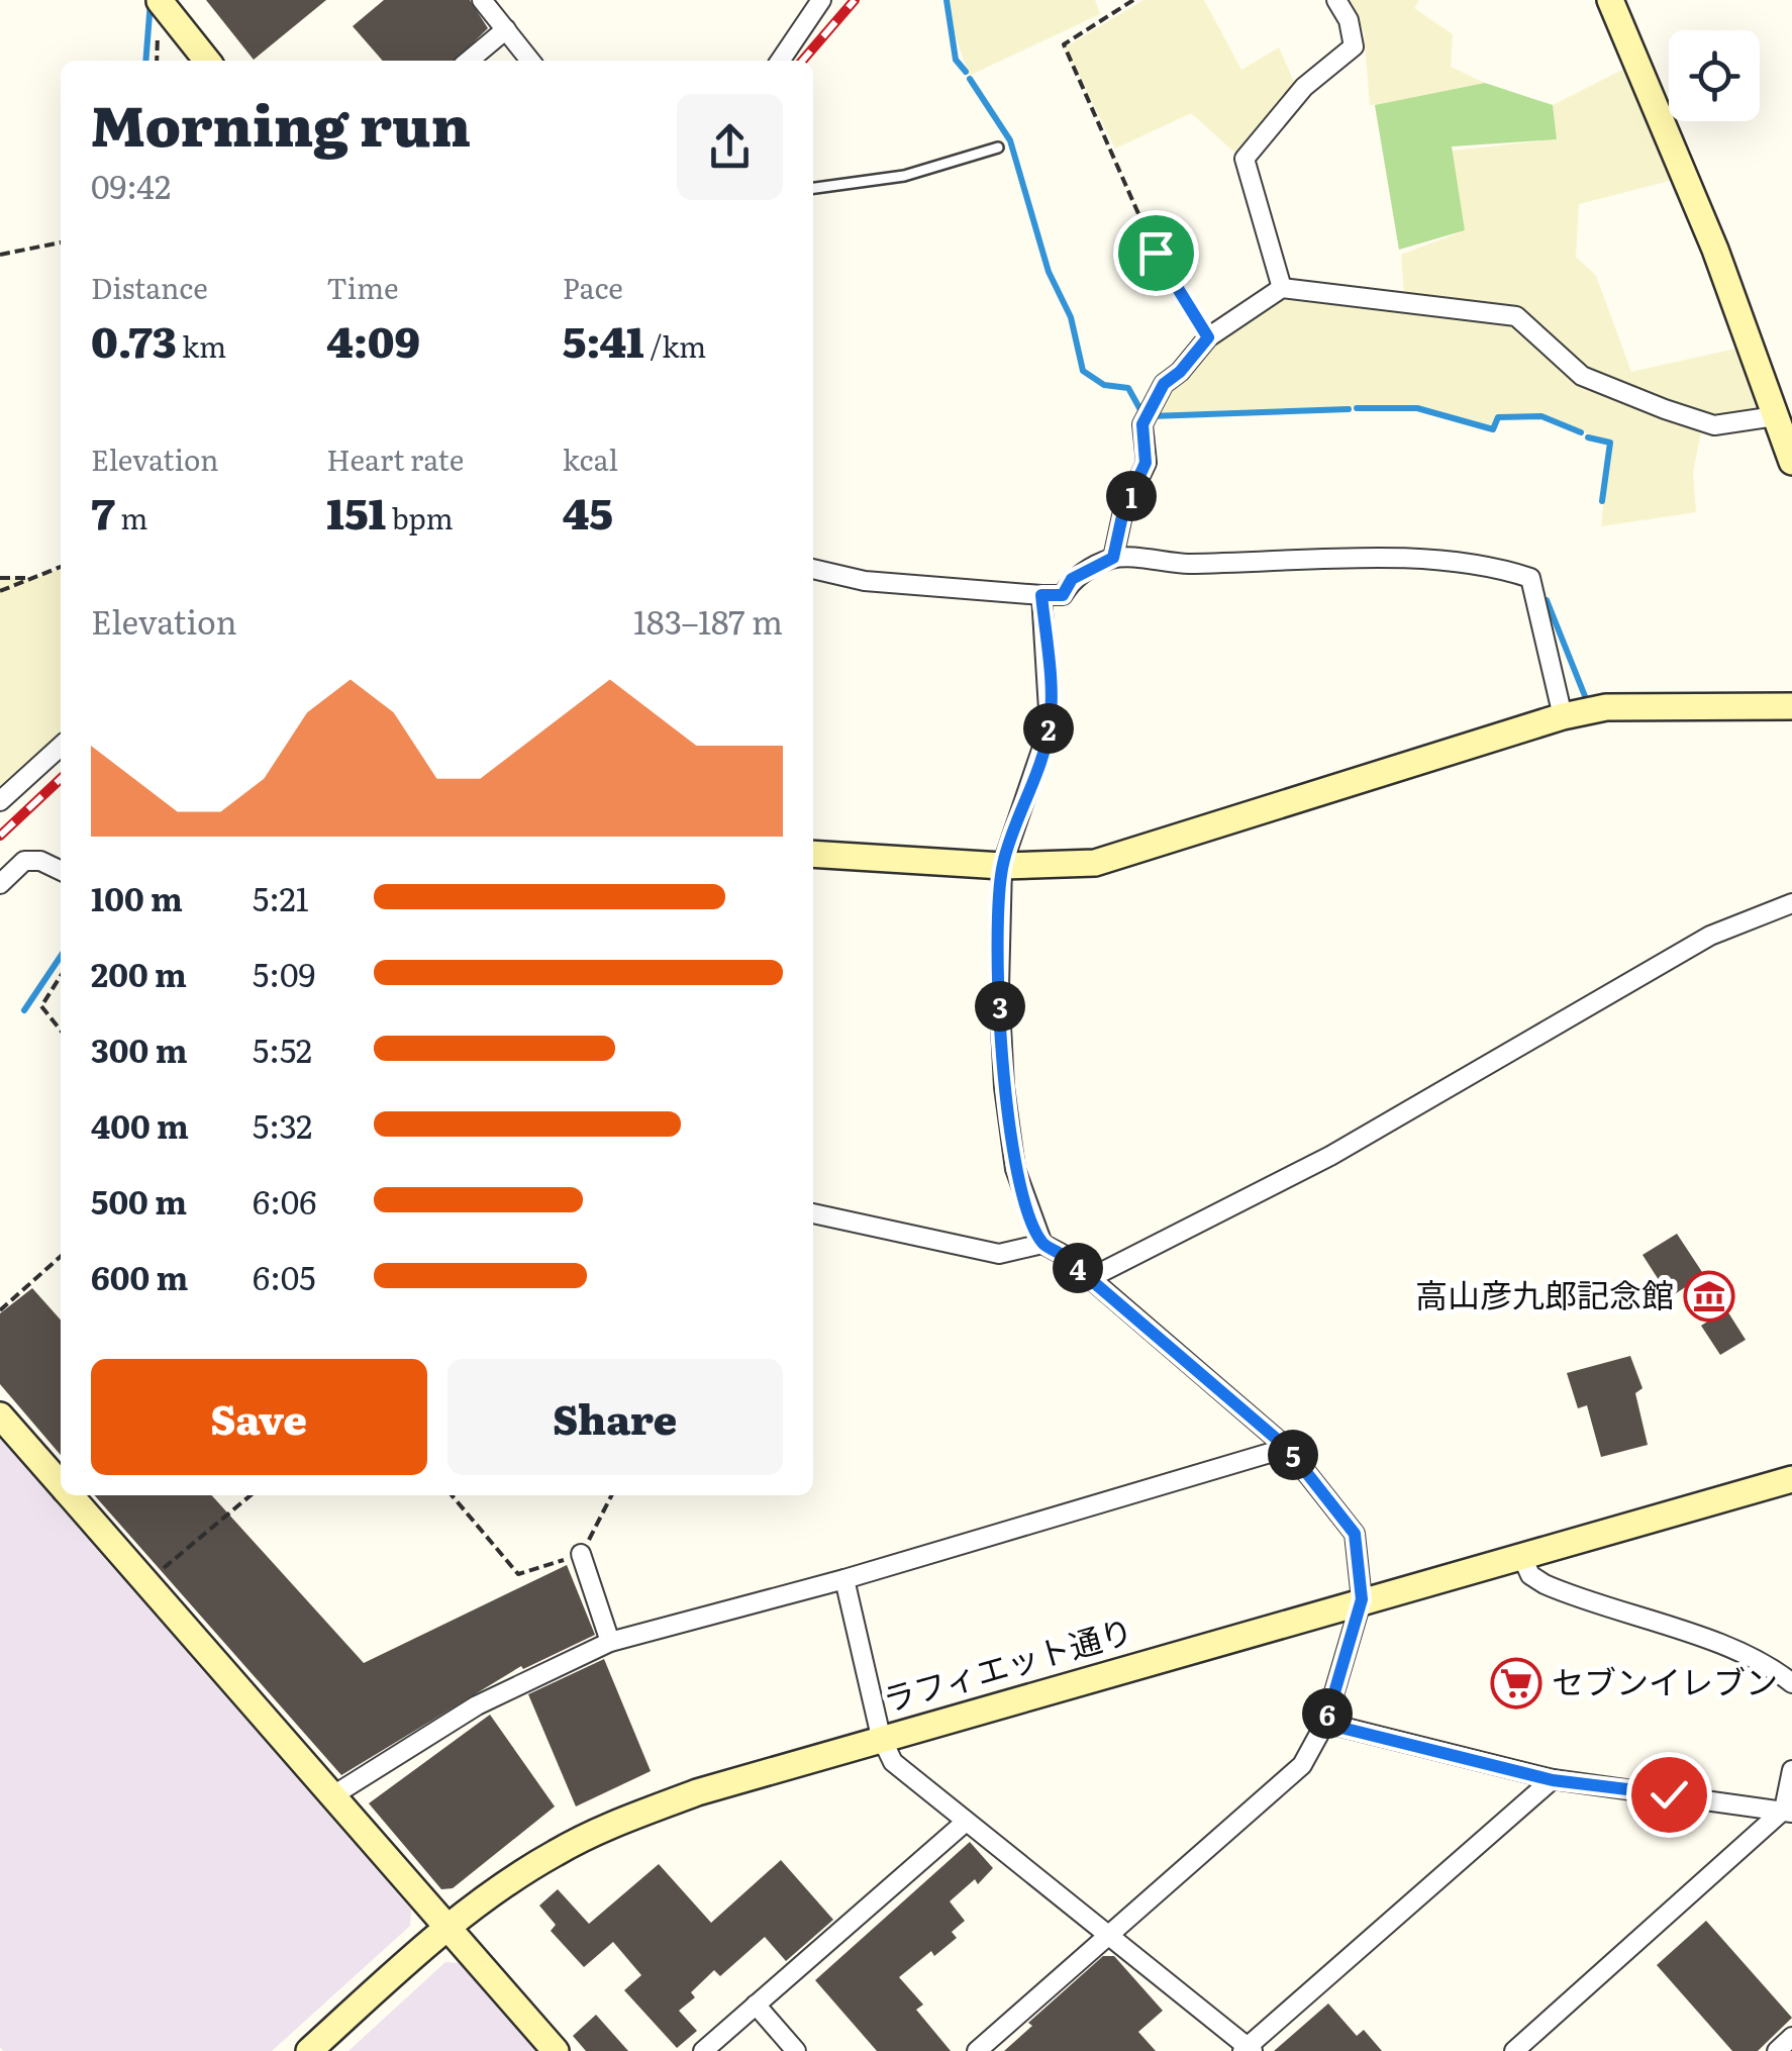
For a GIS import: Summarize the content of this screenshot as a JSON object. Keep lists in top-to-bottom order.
{
  "streets": {
    "street": ["ラフィエット通り"]
  },
  "places": {
    "museum": ["高山彦九郎記念館"],
    "supermarket": ["セブンイレブン"]
  },
  "page": {
    "heading": ["Morning run", "09:42"],
    "stats": [
      ["Distance", "0.73 km"],
      ["Time", "4:09"],
      ["Pace", "5:41 /km"],
      ["Elevation", "7 m"],
      ["Heart rate", "151 bpm"],
      ["kcal", "45"]
    ],
    "pins": [
      "1",
      "2",
      "3",
      "4",
      "5",
      "6"
    ],
    "chart": ["Elevation", "183–187 m"],
    "list": [
      {
        "name": "100 m",
        "note": "5:21"
      },
      {
        "name": "200 m",
        "note": "5:09"
      },
      {
        "name": "300 m",
        "note": "5:52"
      },
      {
        "name": "400 m",
        "note": "5:32"
      },
      {
        "name": "500 m",
        "note": "6:06"
      },
      {
        "name": "600 m",
        "note": "6:05"
      }
    ],
    "buttons": ["Save", "Share"]
  }
}
